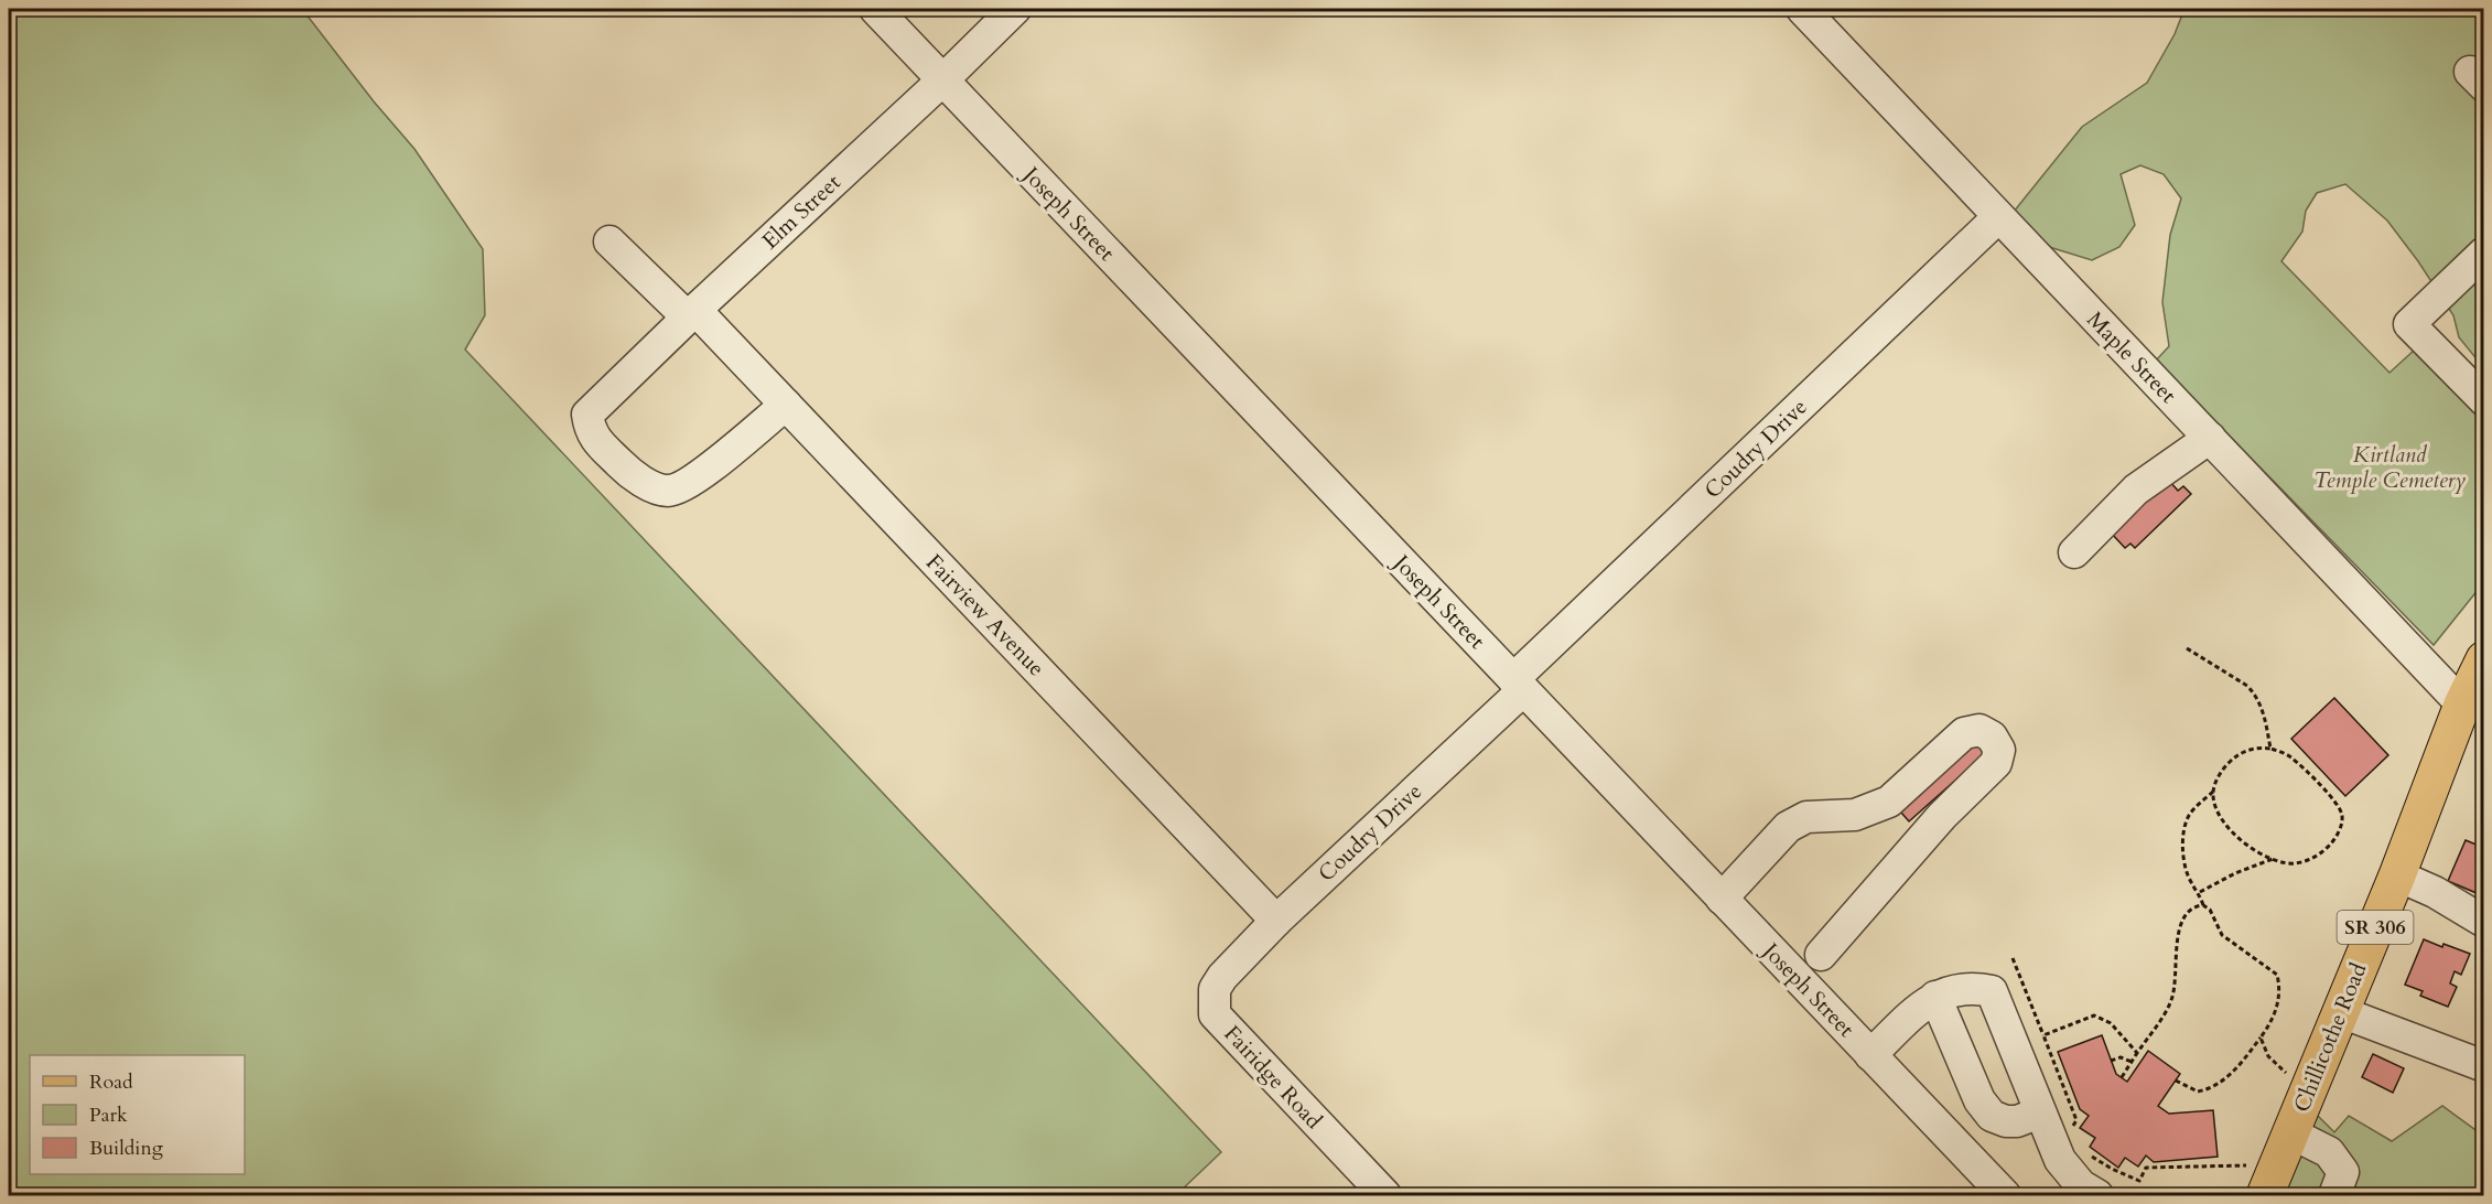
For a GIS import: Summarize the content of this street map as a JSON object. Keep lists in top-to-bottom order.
{
  "streets": {
    "main road": ["SR 306", "Chillicothe Road"],
    "street": [
      "Elm Street",
      "Joseph Street",
      "Maple Street",
      "Coudry Drive",
      "Fairview Avenue",
      "Fairidge Road"
    ]
  },
  "crossings": [
    ["Elm Street", "Joseph Street"],
    ["Elm Street", "Fairview Avenue"],
    ["Joseph Street", "Coudry Drive"],
    ["Maple Street", "Coudry Drive"],
    ["Maple Street", "Chillicothe Road"],
    ["Coudry Drive", "Fairview Avenue"],
    ["Coudry Drive", "Fairidge Road"],
    ["Fairview Avenue", "Fairidge Road"]
  ],
  "parks": ["Kirtland Temple Cemetery"],
  "legend": ["Road", "Park", "Building"]
}
